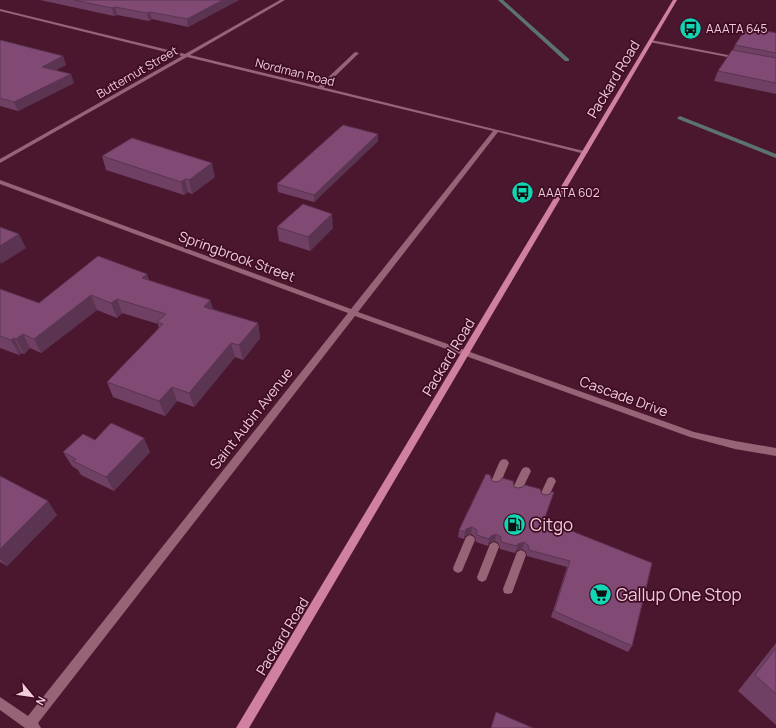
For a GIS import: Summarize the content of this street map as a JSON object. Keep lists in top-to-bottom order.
{
  "streets": {
    "main road": ["Packard Road"],
    "street": [
      "Butternut Street",
      "Nordman Road",
      "Springbrook Street",
      "Cascade Drive",
      "Saint Aubin Avenue"
    ]
  },
  "crossings": [
    ["Butternut Street", "Nordman Road"],
    ["Nordman Road", "Packard Road"],
    ["Nordman Road", "Saint Aubin Avenue"],
    ["Packard Road", "Springbrook Street"],
    ["Packard Road", "Cascade Drive"],
    ["Springbrook Street", "Cascade Drive"],
    ["Springbrook Street", "Saint Aubin Avenue"]
  ],
  "places": {
    "bus stop": ["AAATA 645", "AAATA 602"],
    "fuel station": ["Citgo"],
    "supermarket": ["Gallup One Stop"]
  },
  "north": "bottom right"
}
